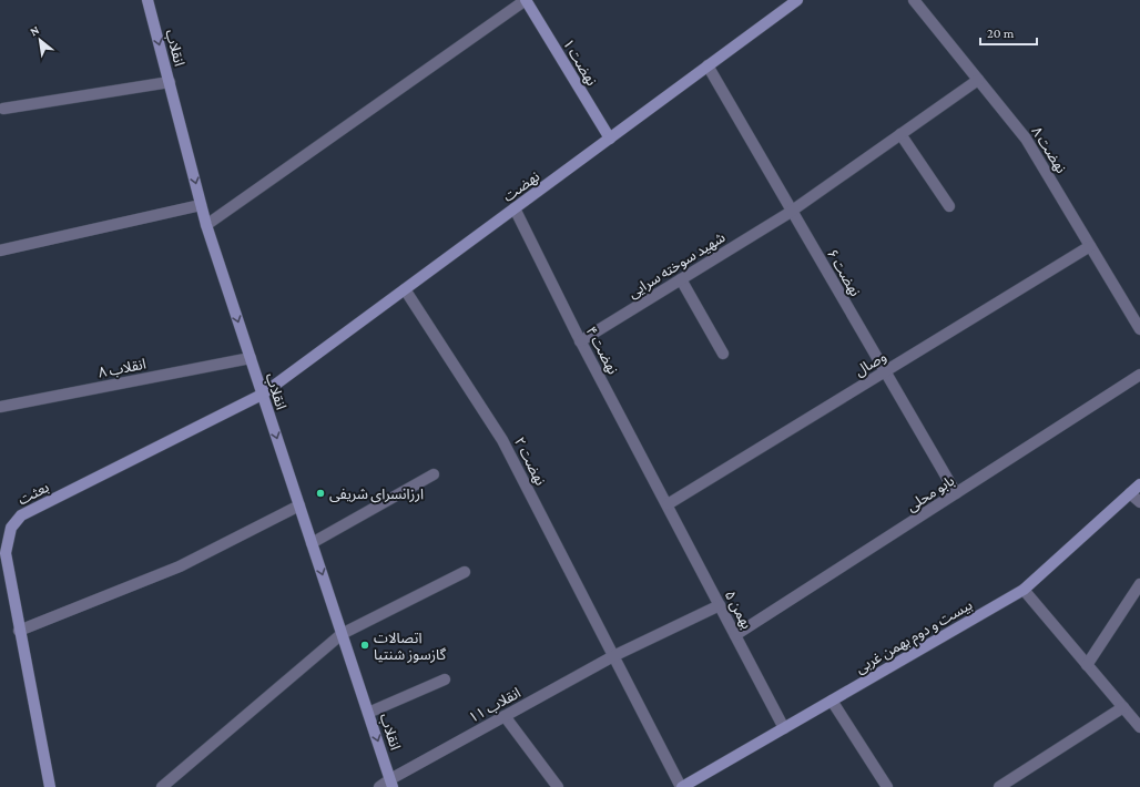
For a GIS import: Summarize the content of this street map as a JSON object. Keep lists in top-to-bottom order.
{
  "streets": {
    "street": [
      "انقلاب",
      "۱ نهضت",
      "۸ نهضت",
      "نهضت",
      "شهید سوخته سرایی",
      "۶ نهضت",
      "۴ نهضت",
      "وصال",
      "۸ انقلاب",
      "۲ نهضت",
      "بعثت",
      "بابو محلی",
      "۵ بهمن",
      "بیست و دوم بهمن غربی",
      "۱۱ انقلاب"
    ]
  },
  "crossings": [
    ["انقلاب", "نهضت"],
    ["انقلاب", "۸ انقلاب"],
    ["انقلاب", "بعثت"],
    ["انقلاب", "۱۱ انقلاب"],
    ["۱ نهضت", "نهضت"],
    ["۸ نهضت", "شهید سوخته سرایی"],
    ["۸ نهضت", "وصال"],
    ["نهضت", "۶ نهضت"],
    ["نهضت", "۴ نهضت"],
    ["نهضت", "۲ نهضت"],
    ["نهضت", "بعثت"],
    ["شهید سوخته سرایی", "۶ نهضت"],
    ["شهید سوخته سرایی", "۴ نهضت"],
    ["۶ نهضت", "وصال"],
    ["۶ نهضت", "بابو محلی"],
    ["۴ نهضت", "وصال"],
    ["۴ نهضت", "۵ بهمن"],
    ["وصال", "۵ بهمن"],
    ["۲ نهضت", "بیست و دوم بهمن غربی"],
    ["۲ نهضت", "۱۱ انقلاب"],
    ["بابو محلی", "۵ بهمن"],
    ["۵ بهمن", "بیست و دوم بهمن غربی"],
    ["۵ بهمن", "۱۱ انقلاب"]
  ],
  "one_way": ["انقلاب"],
  "places": ["ارزانسرای شریفی", "اتصالات گازسوز شنتیا"],
  "scale_bar": "20 m",
  "north": "top left"
}
